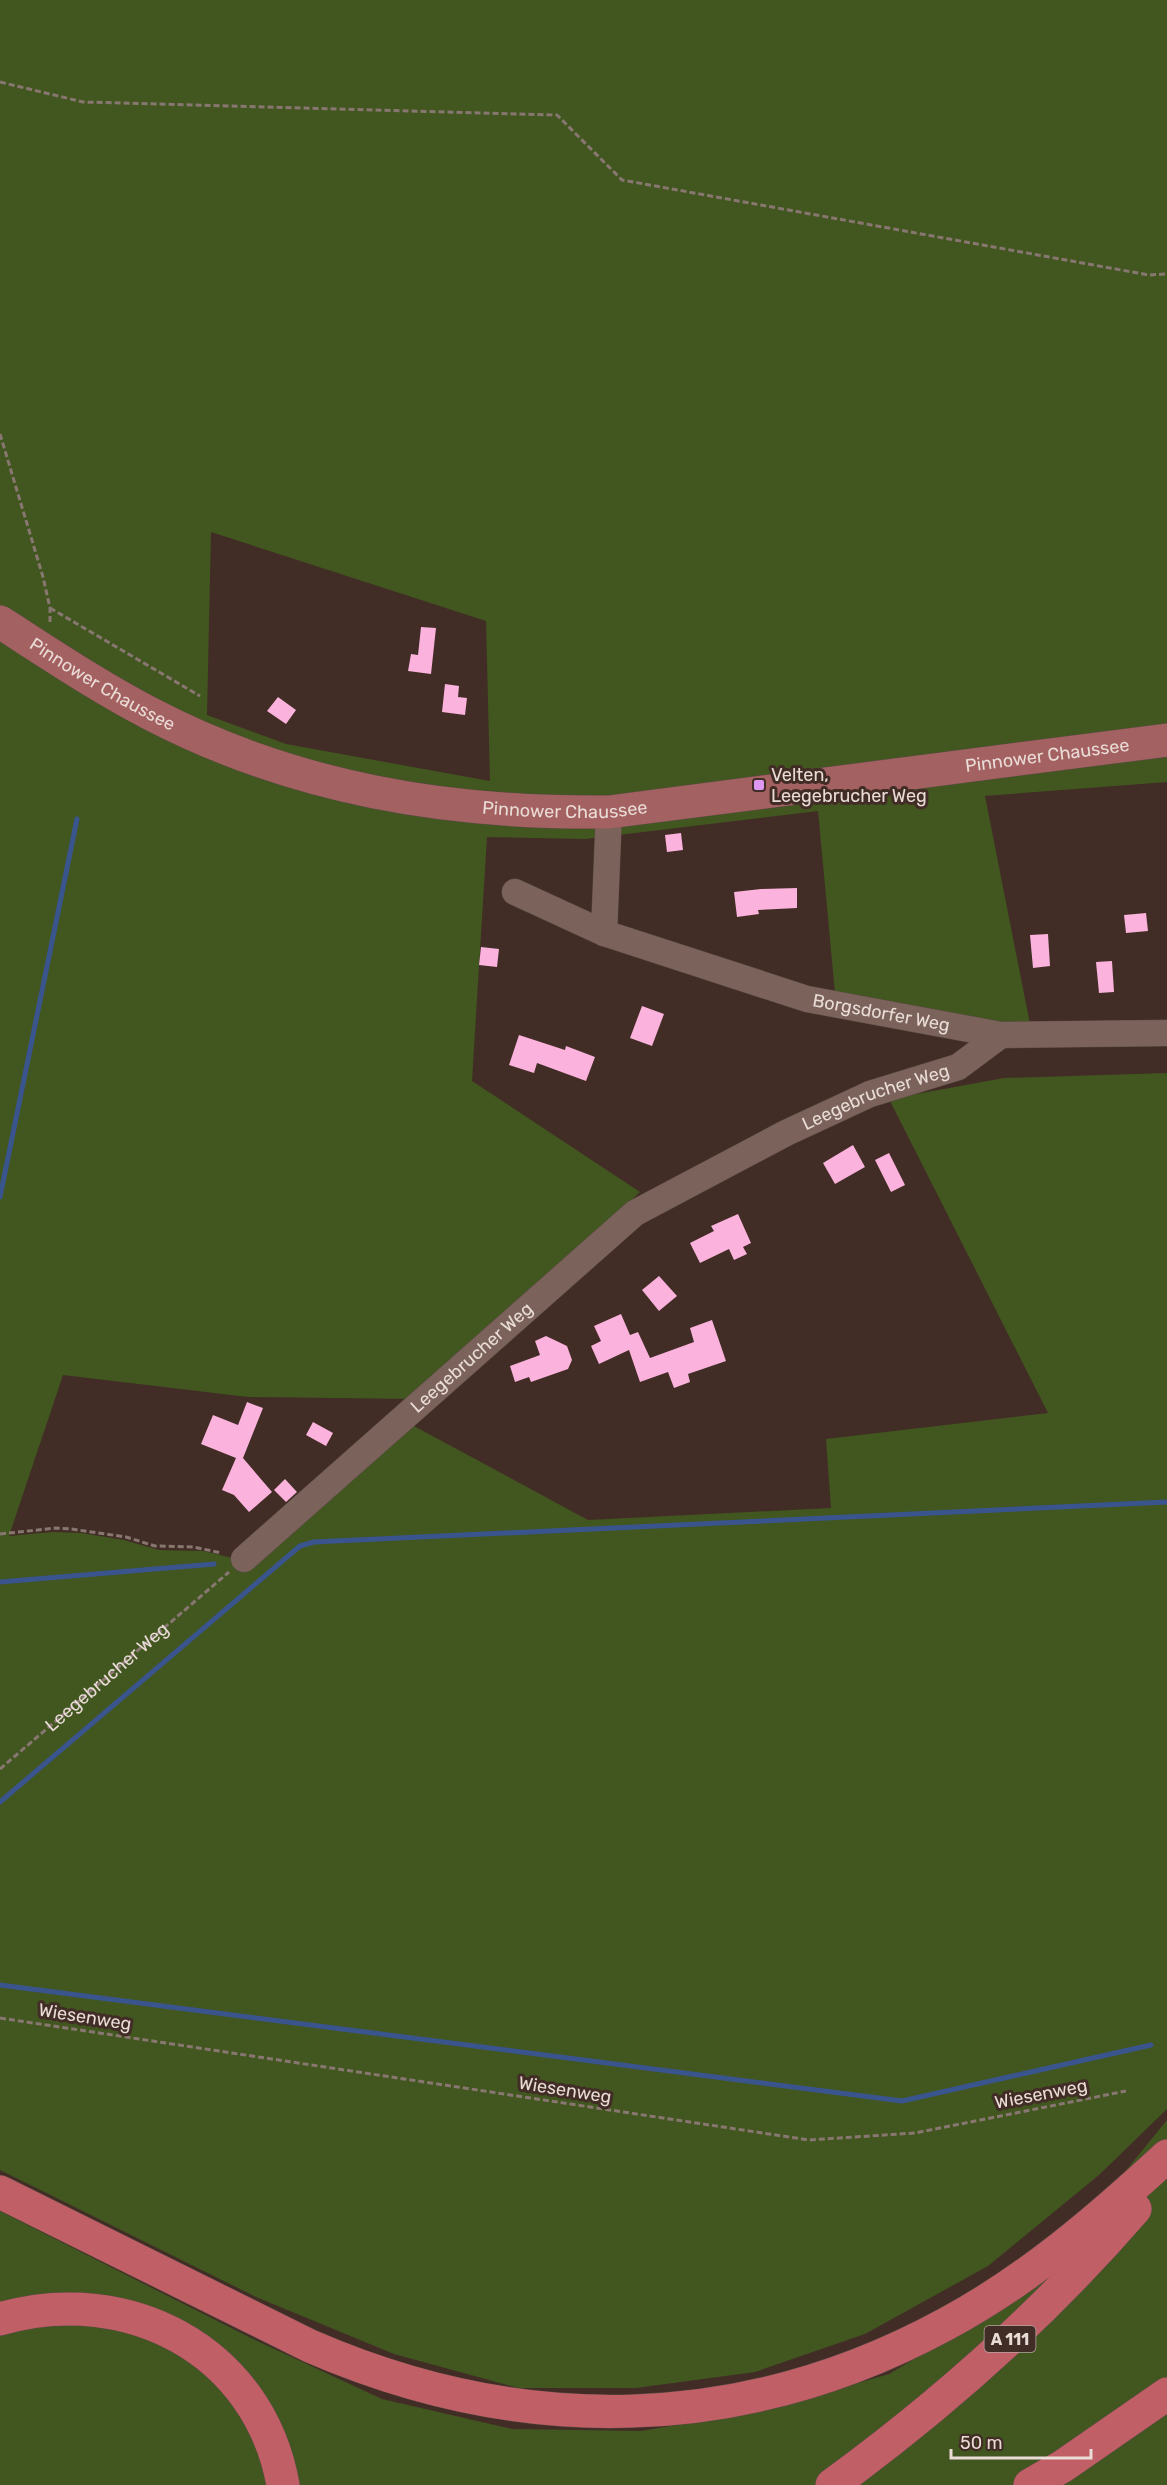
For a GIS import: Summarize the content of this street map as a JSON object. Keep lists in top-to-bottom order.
{
  "streets": {
    "highway": ["A 111"],
    "main road": ["Pinnower Chaussee"],
    "street": ["Borgsdorfer Weg", "Leegebrucher Weg"],
    "path": ["Wiesenweg"]
  },
  "crossings": [
    ["Borgsdorfer Weg", "Leegebrucher Weg"]
  ],
  "places": {
    "transit": ["Velten, Leegebrucher Weg"]
  },
  "scale_bar": "50 m"
}
